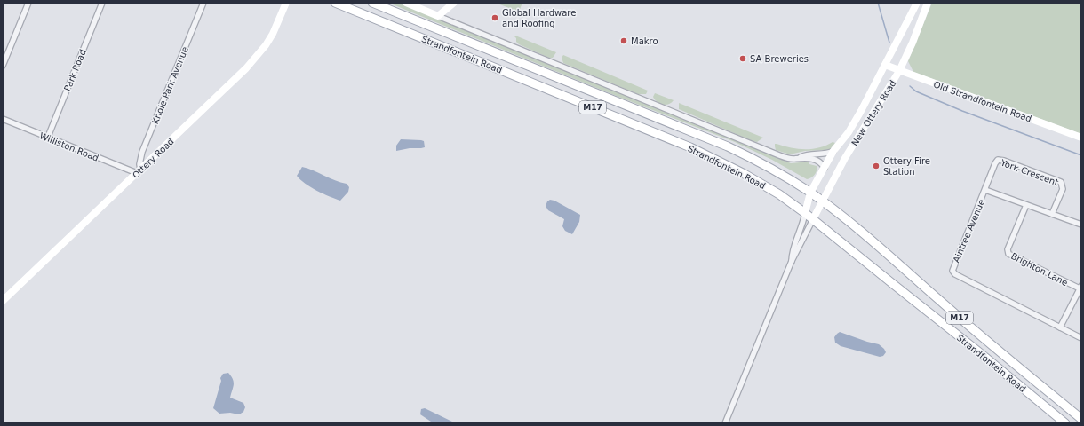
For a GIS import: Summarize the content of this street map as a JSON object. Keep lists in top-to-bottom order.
{
  "streets": {
    "main road": ["Strandfontein Road", "M17"],
    "street": [
      "Park Road",
      "Knole Park Avenue",
      "Old Strandfontein Road",
      "New Ottery Road",
      "Williston Road",
      "Ottery Road",
      "York Crescent",
      "Aintree Avenue",
      "Brighton Lane"
    ]
  },
  "crossings": [
    ["Strandfontein Road", "New Ottery Road"],
    ["Park Road", "Williston Road"],
    ["Knole Park Avenue", "Williston Road"],
    ["Knole Park Avenue", "Ottery Road"],
    ["Old Strandfontein Road", "New Ottery Road"],
    ["Williston Road", "Ottery Road"],
    ["York Crescent", "Aintree Avenue"],
    ["Aintree Avenue", "Brighton Lane"]
  ],
  "places": [
    "Global Hardware and Roofing",
    "Makro",
    "SA Breweries",
    "Ottery Fire Station"
  ]
}
